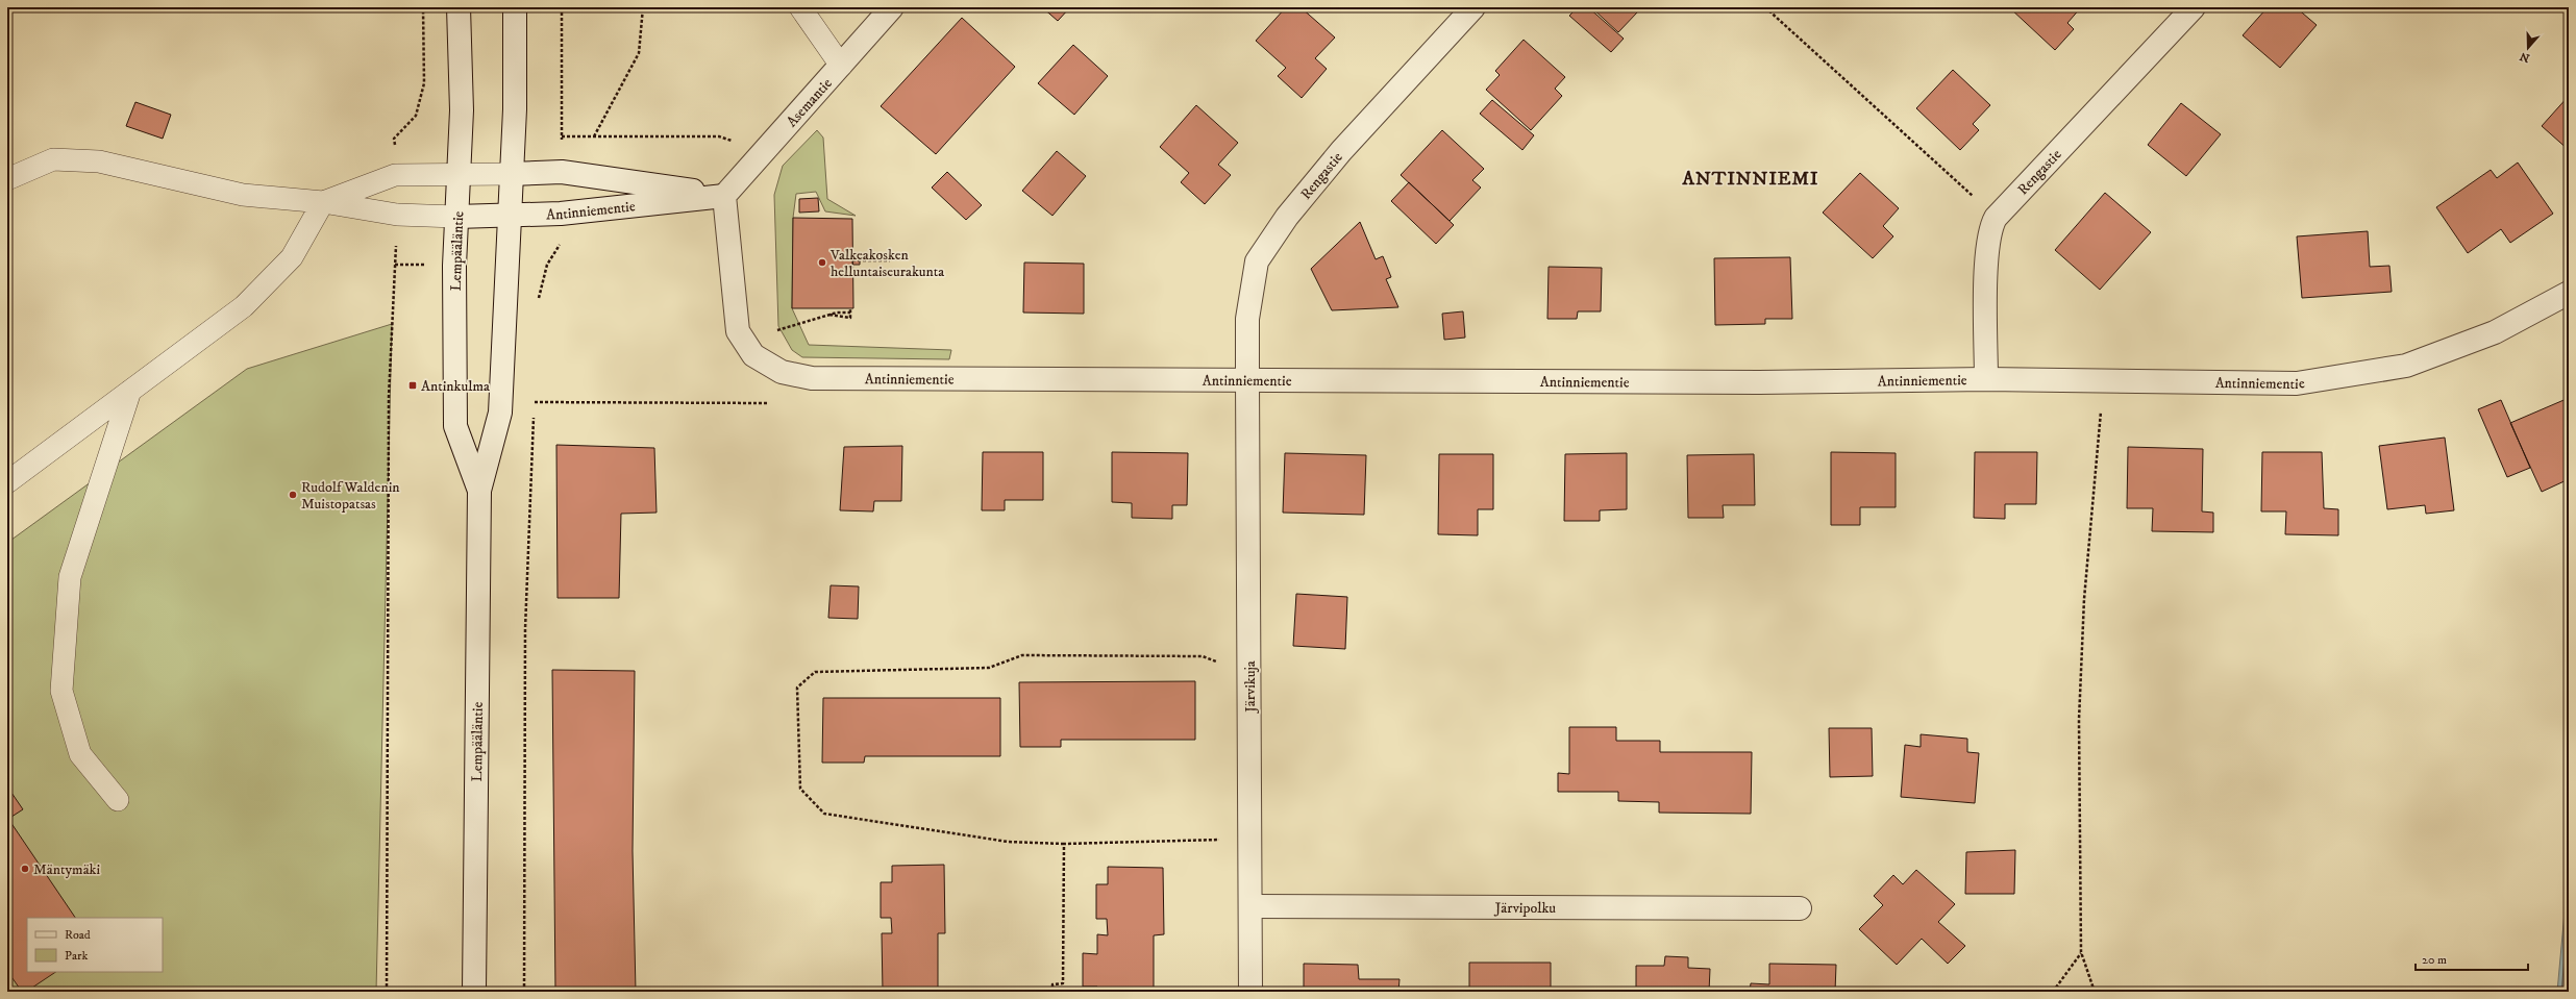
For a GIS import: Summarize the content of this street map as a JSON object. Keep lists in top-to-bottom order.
{
  "streets": {
    "street": [
      "Asemantie",
      "Rengastie",
      "Antinniementie",
      "Lempääläntie",
      "Järvikuja",
      "Järvipolku"
    ]
  },
  "crossings": [
    ["Asemantie", "Antinniementie"],
    ["Rengastie", "Antinniementie"],
    ["Rengastie", "Järvikuja"],
    ["Antinniementie", "Lempääläntie"],
    ["Antinniementie", "Järvikuja"],
    ["Järvikuja", "Järvipolku"]
  ],
  "districts": ["ANTINNIEMI"],
  "places": {
    "other": ["Valkeakosken helluntaiseurakunta", "Rudolf Waldenin Muistopatsas", "Mäntymäki"],
    "transit": ["Antinkulma"]
  },
  "legend": ["Road", "Park"],
  "scale_bar": "20 m",
  "north": "bottom"
}
